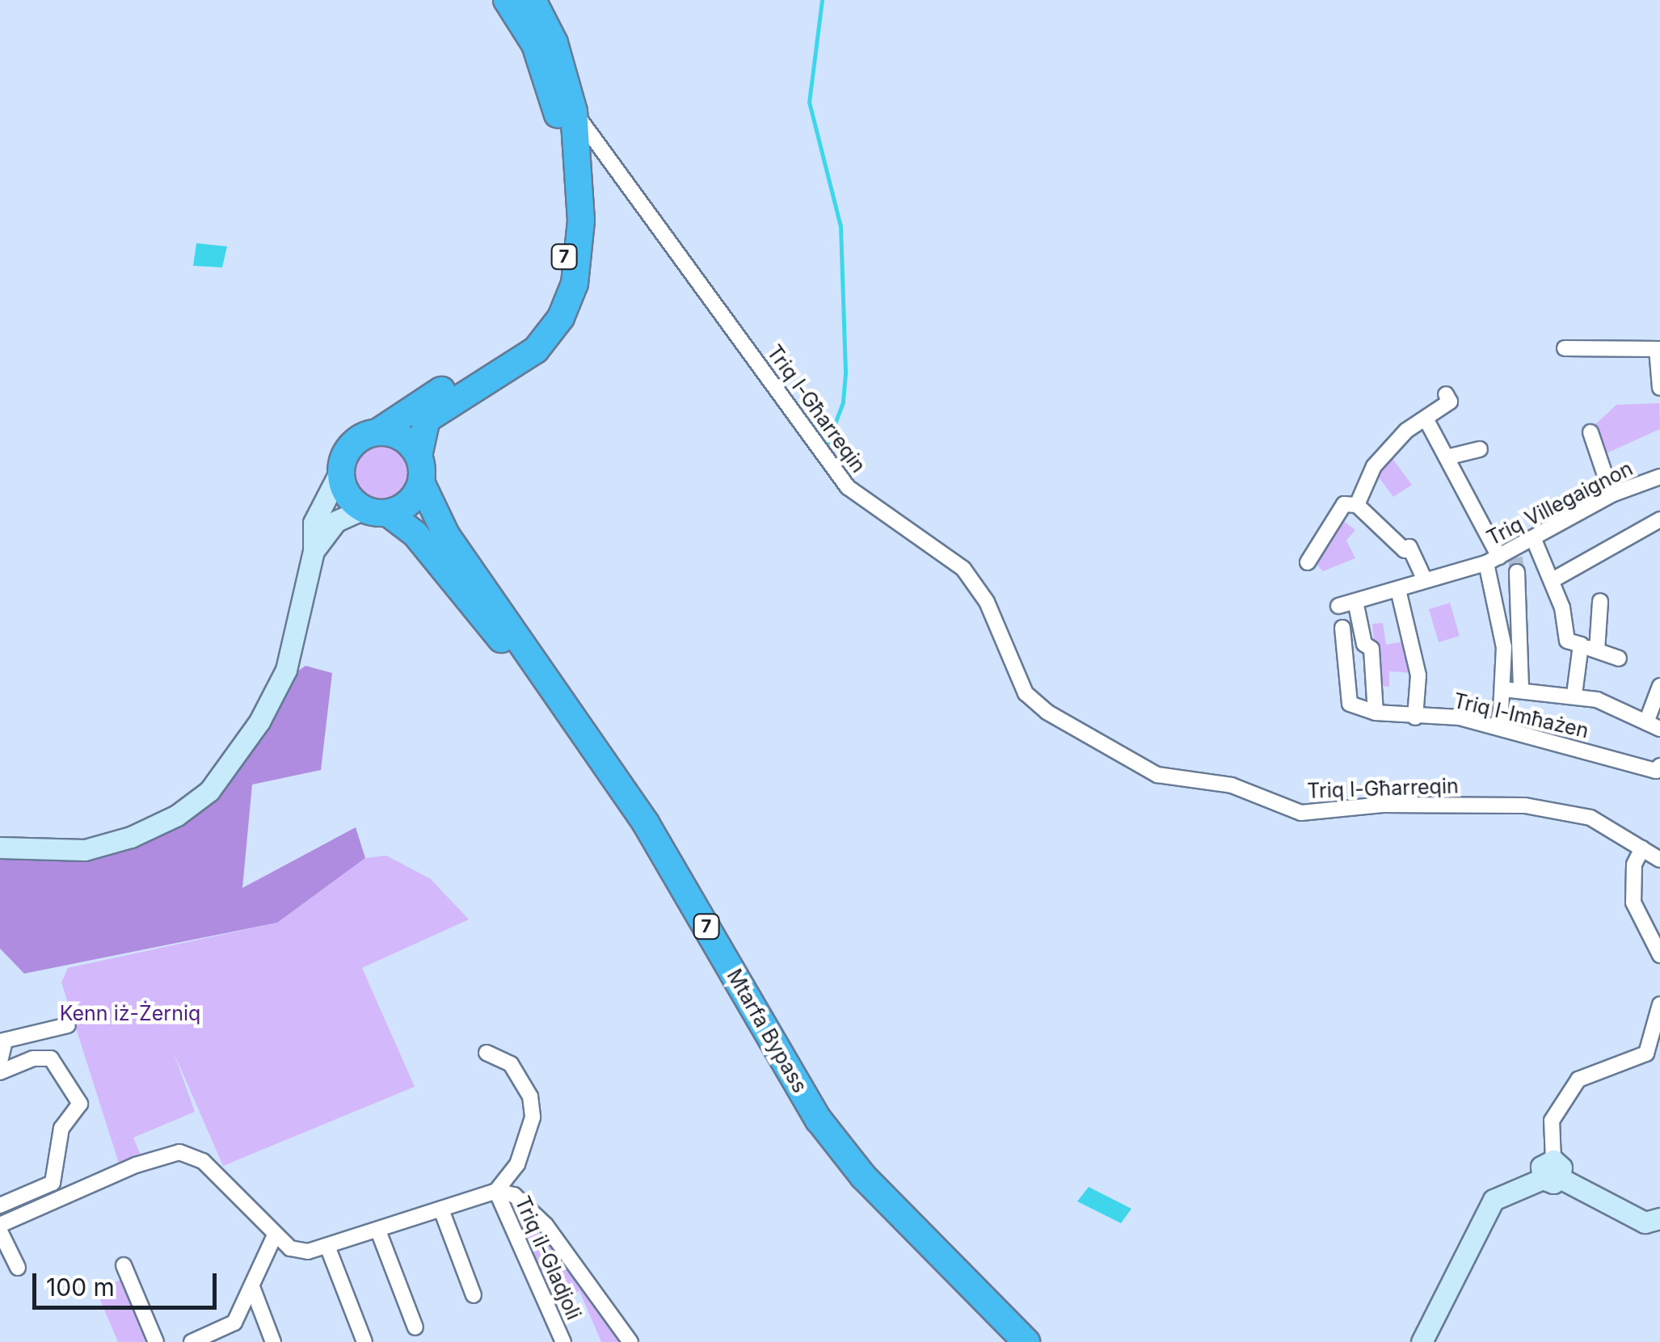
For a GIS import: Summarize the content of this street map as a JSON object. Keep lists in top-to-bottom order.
{
  "streets": {
    "highway": ["7", "Mtarfa Bypass"],
    "street": [
      "Triq l-Għarreqin",
      "Triq Villegaignon",
      "Triq l-Imħażen",
      "Triq il-Gladjoli"
    ]
  },
  "crossings": [
    ["7", "Triq l-Għarreqin"],
    ["7", "Mtarfa Bypass"]
  ],
  "parks": ["Kenn iż-Żerniq"],
  "scale_bar": "100 m"
}
